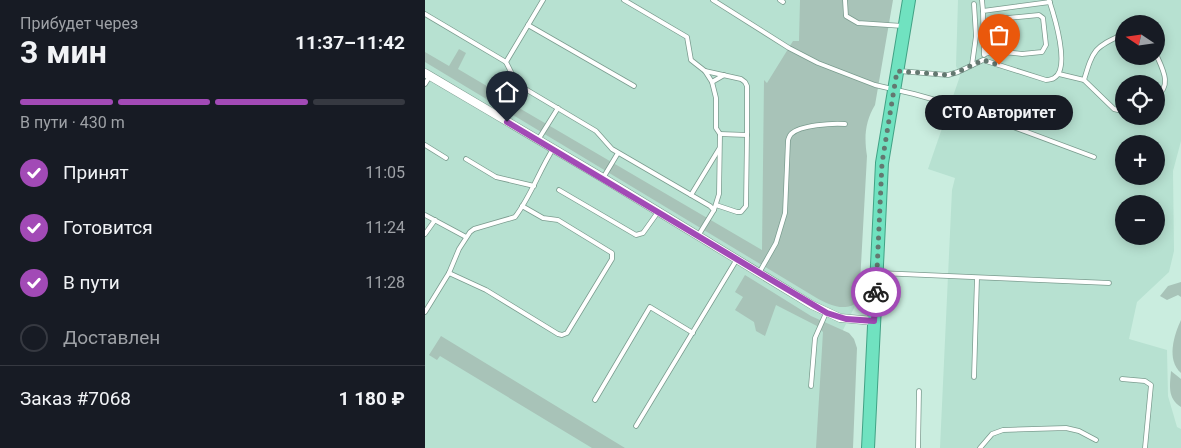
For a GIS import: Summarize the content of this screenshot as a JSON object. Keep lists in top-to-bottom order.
{
  "places": ["СТО Авторитет"],
  "north": "left",
  "page": {
    "heading": ["3 мин", "Прибудет через", "11:37–11:42"],
    "panel": ["Заказ #7068", "1 180 ₽"],
    "map_buttons": ["+", "−"],
    "bar": "В пути · 430 m",
    "bubble": "СТО Авторитет",
    "list": [
      ["Принят", "11:05"],
      ["Готовится", "11:24"],
      ["В пути", "11:28"],
      "Доставлен"
    ]
  }
}
